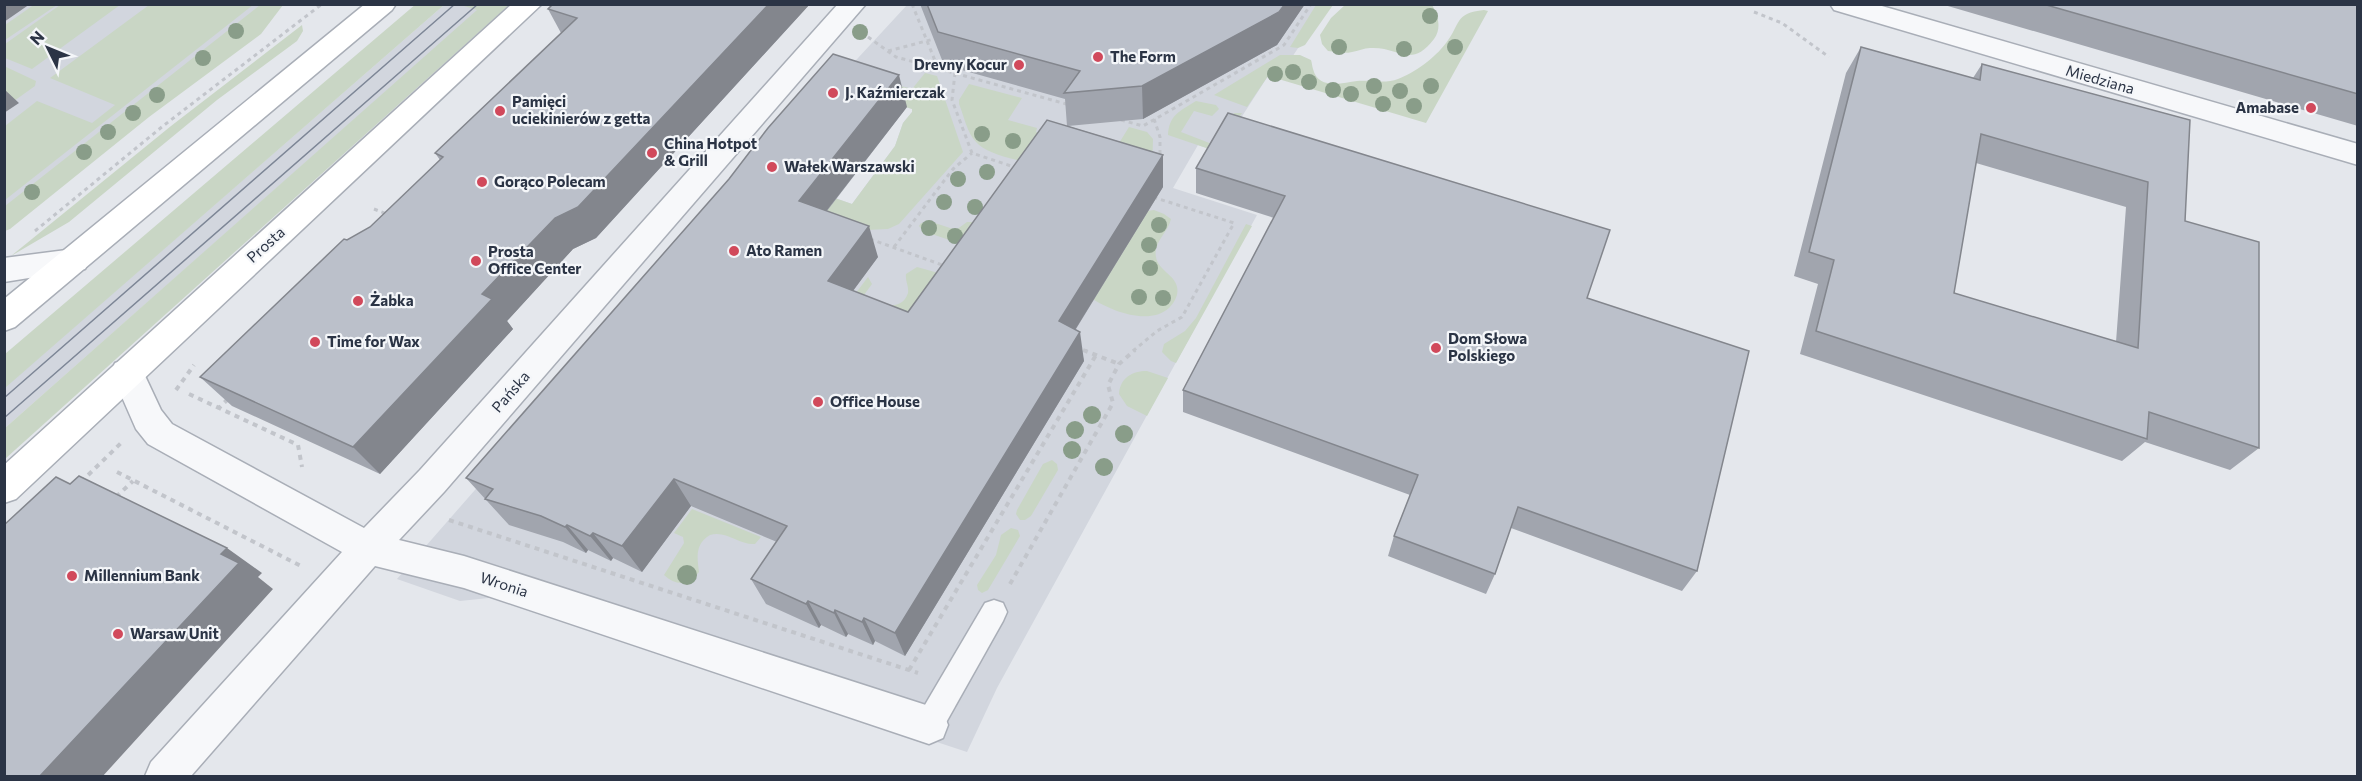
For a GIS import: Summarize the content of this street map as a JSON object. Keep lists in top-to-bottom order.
{
  "streets": {
    "main road": ["Prosta"],
    "street": ["Miedziana", "Pańska", "Wronia"]
  },
  "crossings": [
    ["Prosta", "Wronia"],
    ["Pańska", "Wronia"]
  ],
  "places": [
    "The Form",
    "Drevny Kocur",
    "J. Kaźmierczak",
    "Amabase",
    "Pamięci uciekinierów z getta",
    "China Hotpot & Grill",
    "Wałek Warszawski",
    "Gorąco Polecam",
    "Ato Ramen",
    "Prosta Office Center",
    "Żabka",
    "Time for Wax",
    "Dom Słowa Polskiego",
    "Office House",
    "Millennium Bank",
    "Warsaw Unit"
  ],
  "north": "top left"
}
